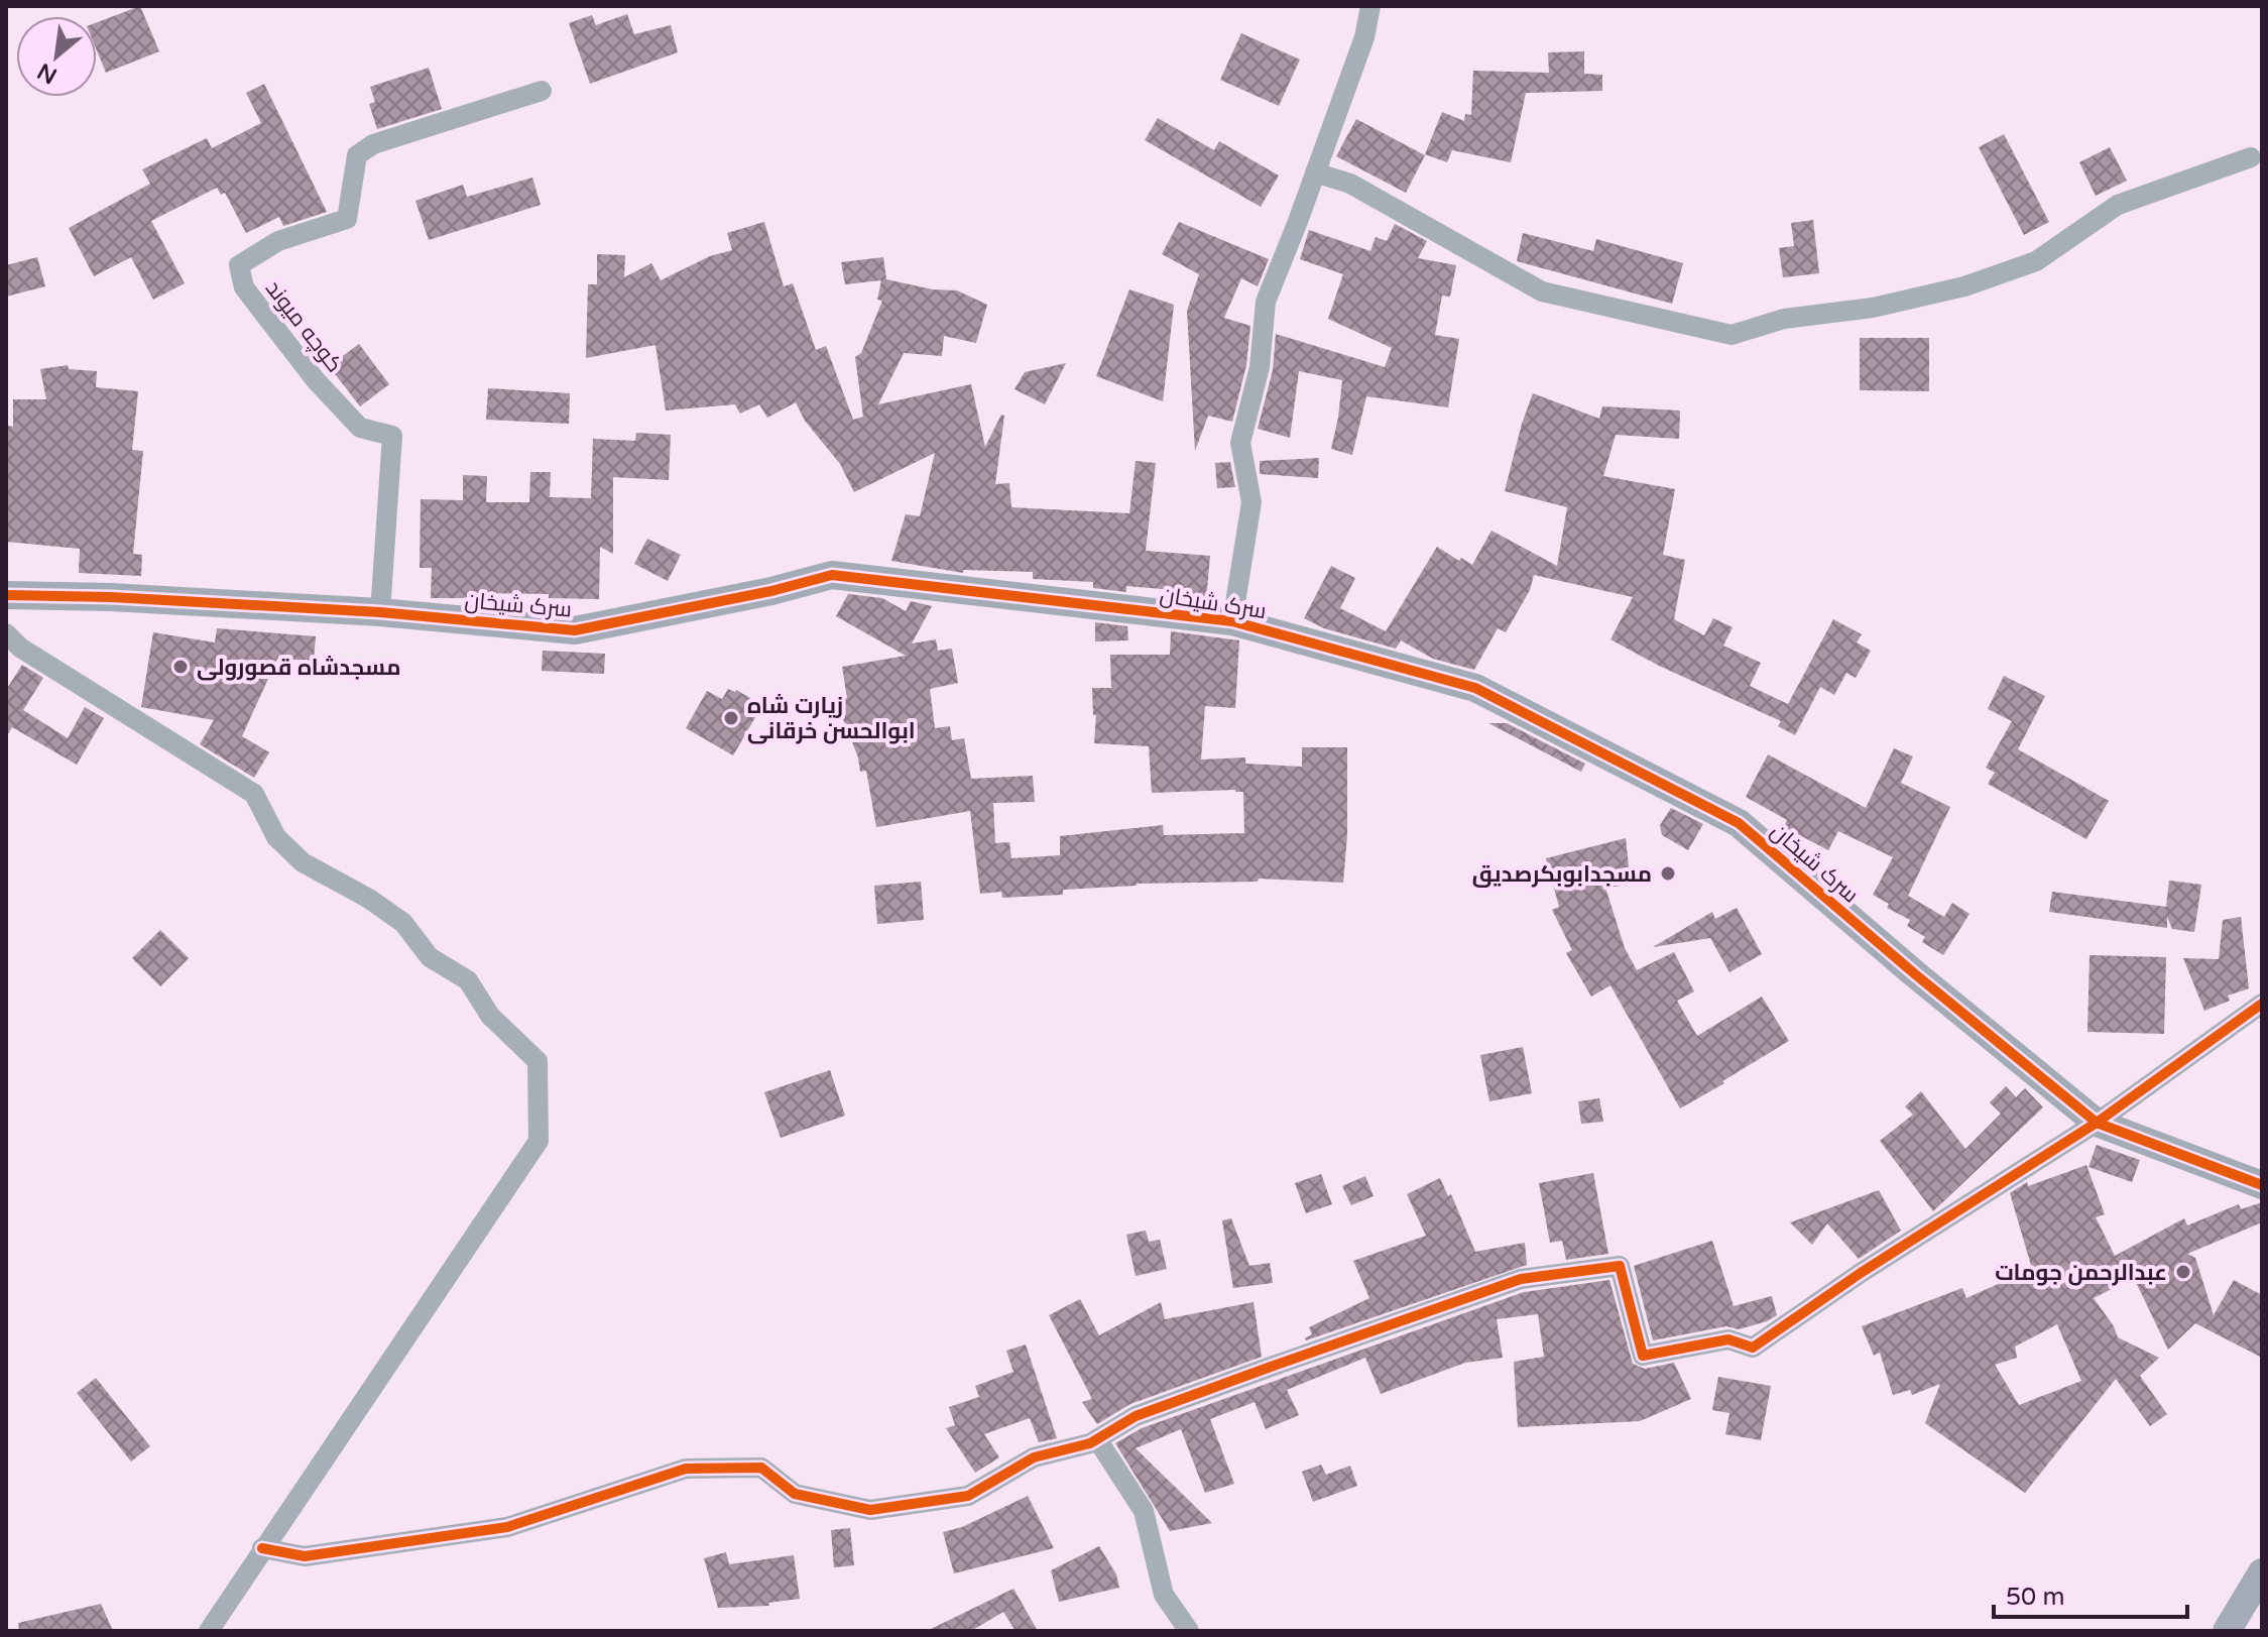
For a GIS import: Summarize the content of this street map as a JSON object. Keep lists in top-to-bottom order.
{
  "streets": {
    "street": ["کوچه میوند", "سرک شیخان"]
  },
  "crossings": [
    ["کوچه میوند", "سرک شیخان"]
  ],
  "places": [
    "مسجدشاه قصورولی",
    "زیارت شاه ابوالحسن خرقانی",
    "مسجدابوبکرصدیق",
    "عبدالرحمن جومات"
  ],
  "scale_bar": "50 m",
  "north": "bottom left"
}
